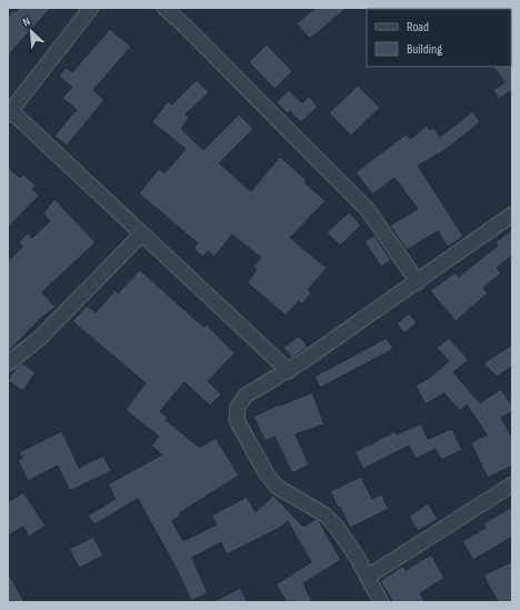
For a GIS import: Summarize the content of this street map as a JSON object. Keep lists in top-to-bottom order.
{
  "legend": ["Road", "Building"],
  "north": "top left"
}
